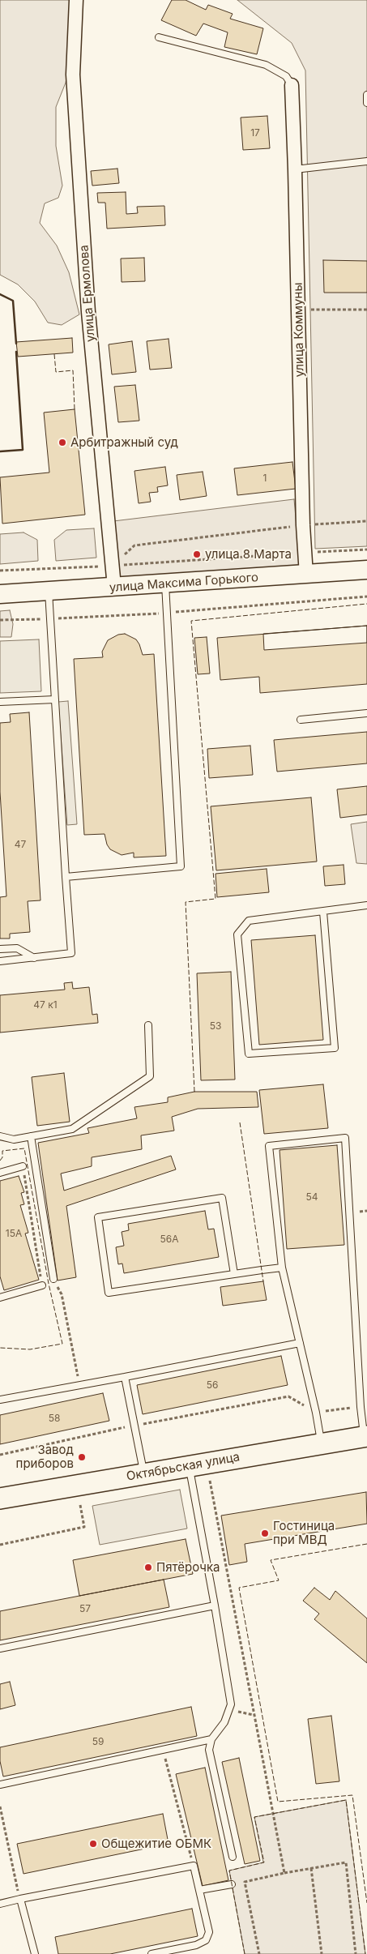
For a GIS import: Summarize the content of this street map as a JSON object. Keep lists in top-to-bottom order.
{
  "streets": {
    "main road": ["улица Максима Горького", "Октябрьская улица"],
    "street": ["улица Ермолова", "улица Коммуны"]
  },
  "crossings": [
    ["улица Ермолова", "улица Максима Горького"],
    ["улица Коммуны", "улица Максима Горького"]
  ],
  "places": [
    "Арбитражный суд",
    "улица 8 Марта",
    "Завод приборов",
    "Гостиница при МВД",
    "Пятёрочка",
    "Общежитие ОБМК"
  ],
  "house_numbers": [
    "17",
    "1",
    "47",
    "47 к1",
    "53",
    "54",
    "15А",
    "56А",
    "56",
    "58",
    "57",
    "59"
  ]
}
